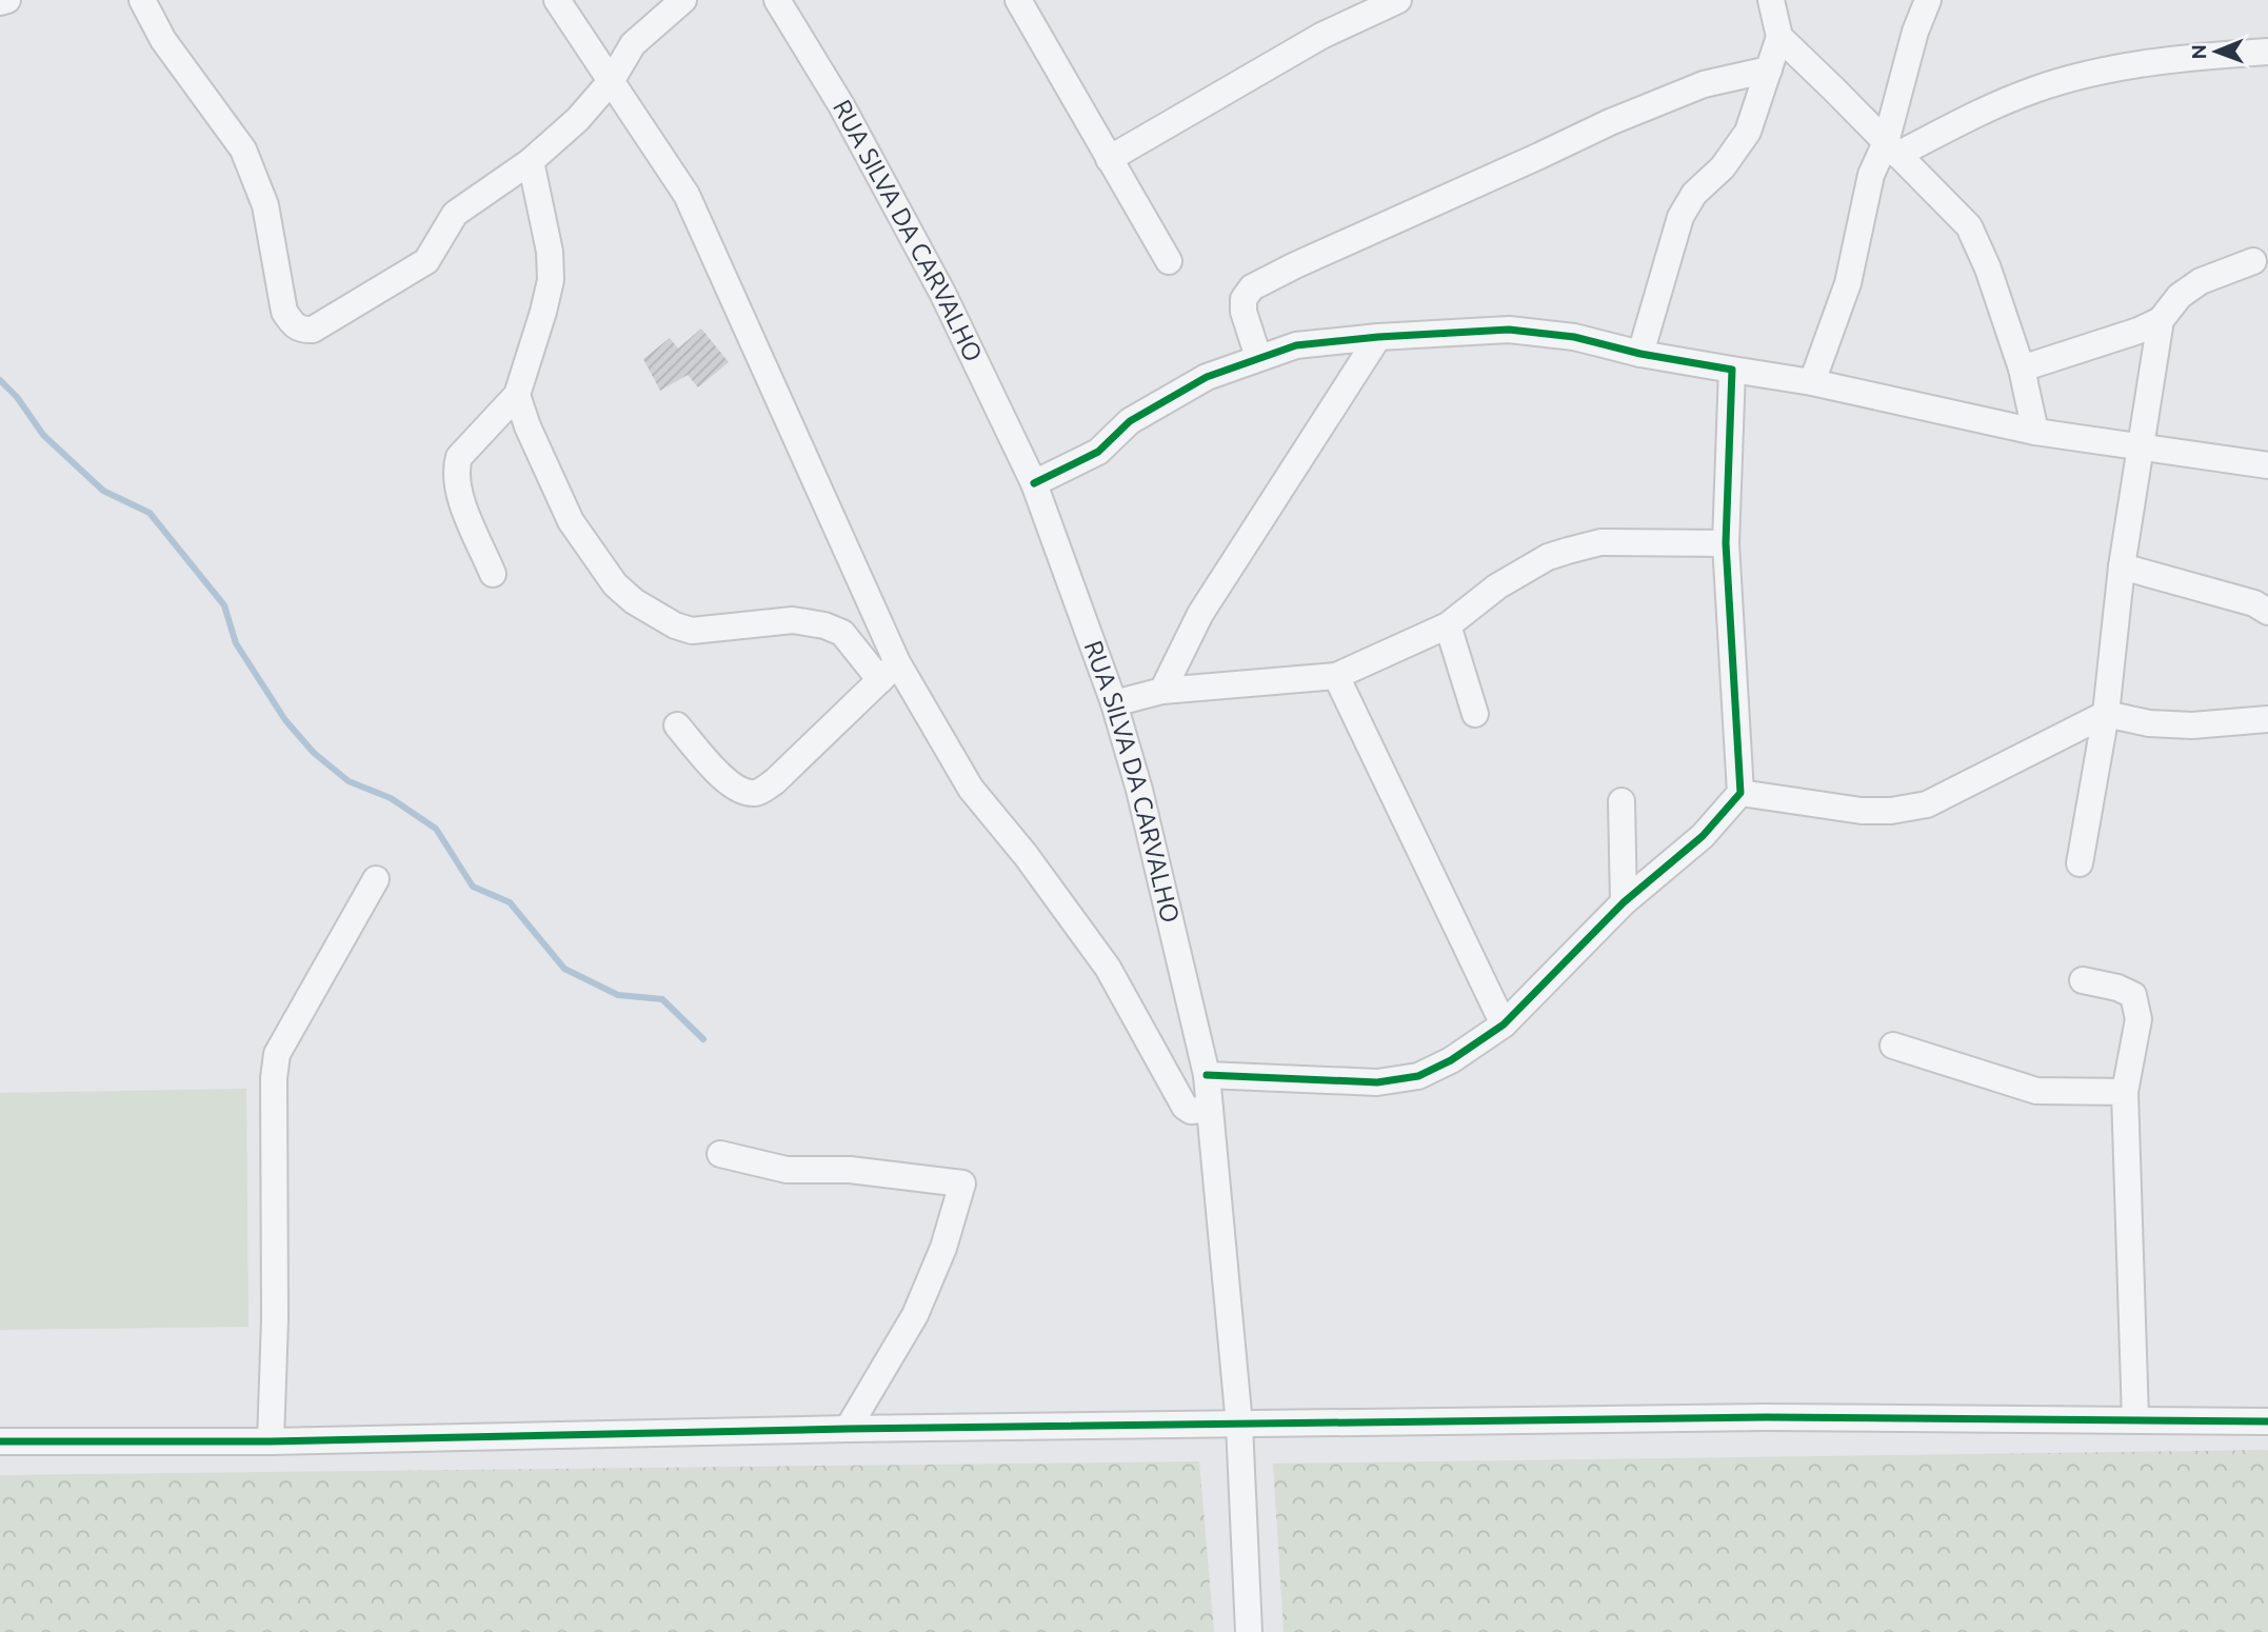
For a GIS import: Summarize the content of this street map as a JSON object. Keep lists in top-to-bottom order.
{
  "streets": {
    "street": ["RUA SILVA DA CARVALHO"]
  },
  "north": "left"
}
